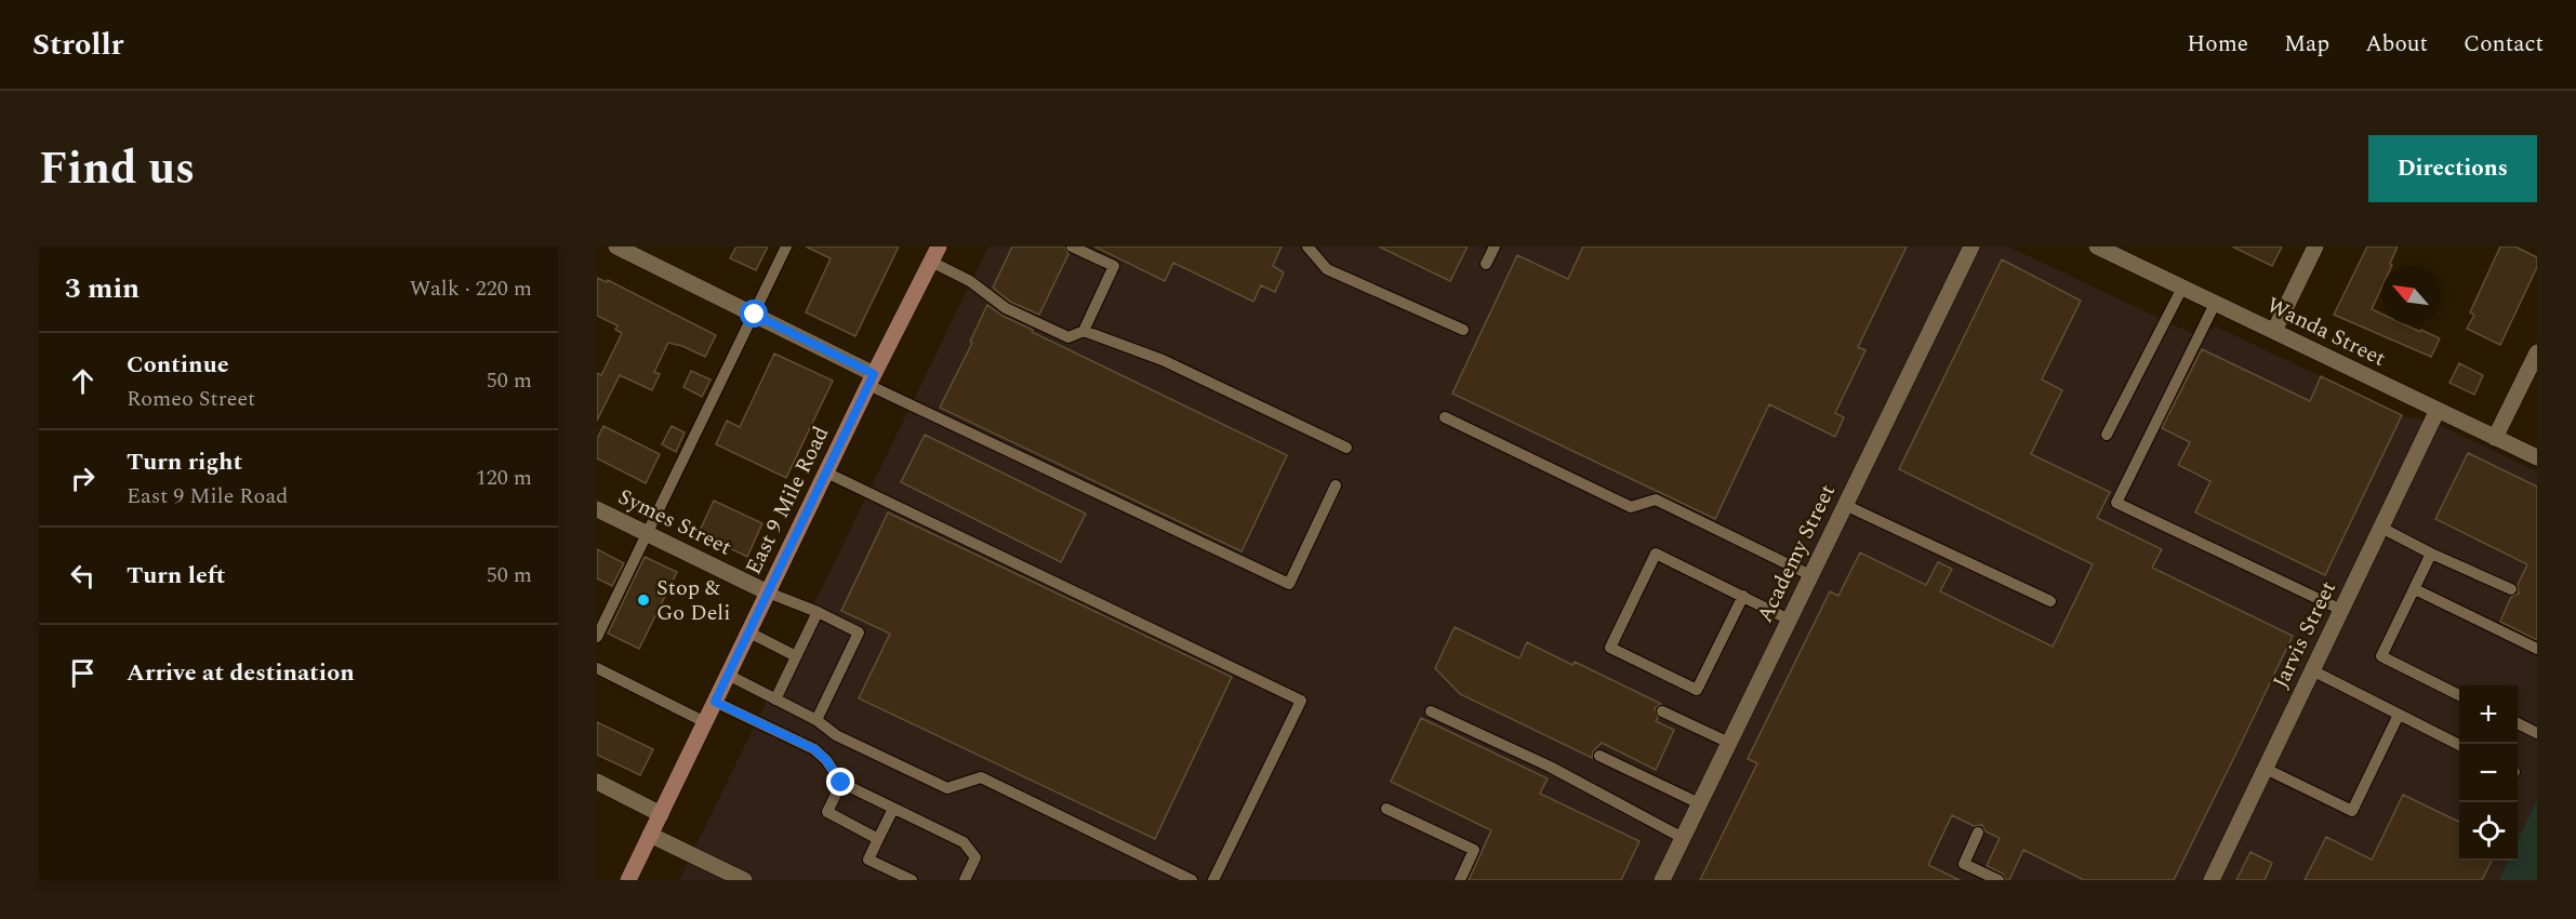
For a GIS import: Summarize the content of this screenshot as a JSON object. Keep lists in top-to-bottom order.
{
  "streets": {
    "main road": ["East 9 Mile Road"],
    "street": [
      "Wanda Street",
      "Symes Street",
      "Academy Street",
      "Jarvis Street"
    ]
  },
  "crossings": [
    ["Wanda Street", "Jarvis Street"],
    ["East 9 Mile Road", "Symes Street"]
  ],
  "places": ["Stop & Go Deli"],
  "north": "top left",
  "page": {
    "header": "Strollr",
    "nav": [
      "Home",
      "Map",
      "About",
      "Contact"
    ],
    "title": "Find us",
    "buttons": "Directions",
    "heading": ["3 min", "Walk · 220 m"],
    "list": [
      ["Continue", "Romeo Street", "50 m"],
      ["Turn right", "East 9 Mile Road", "120 m"],
      ["Turn left", "50 m"],
      "Arrive at destination"
    ],
    "map_buttons": ["+", "−"]
  }
}
